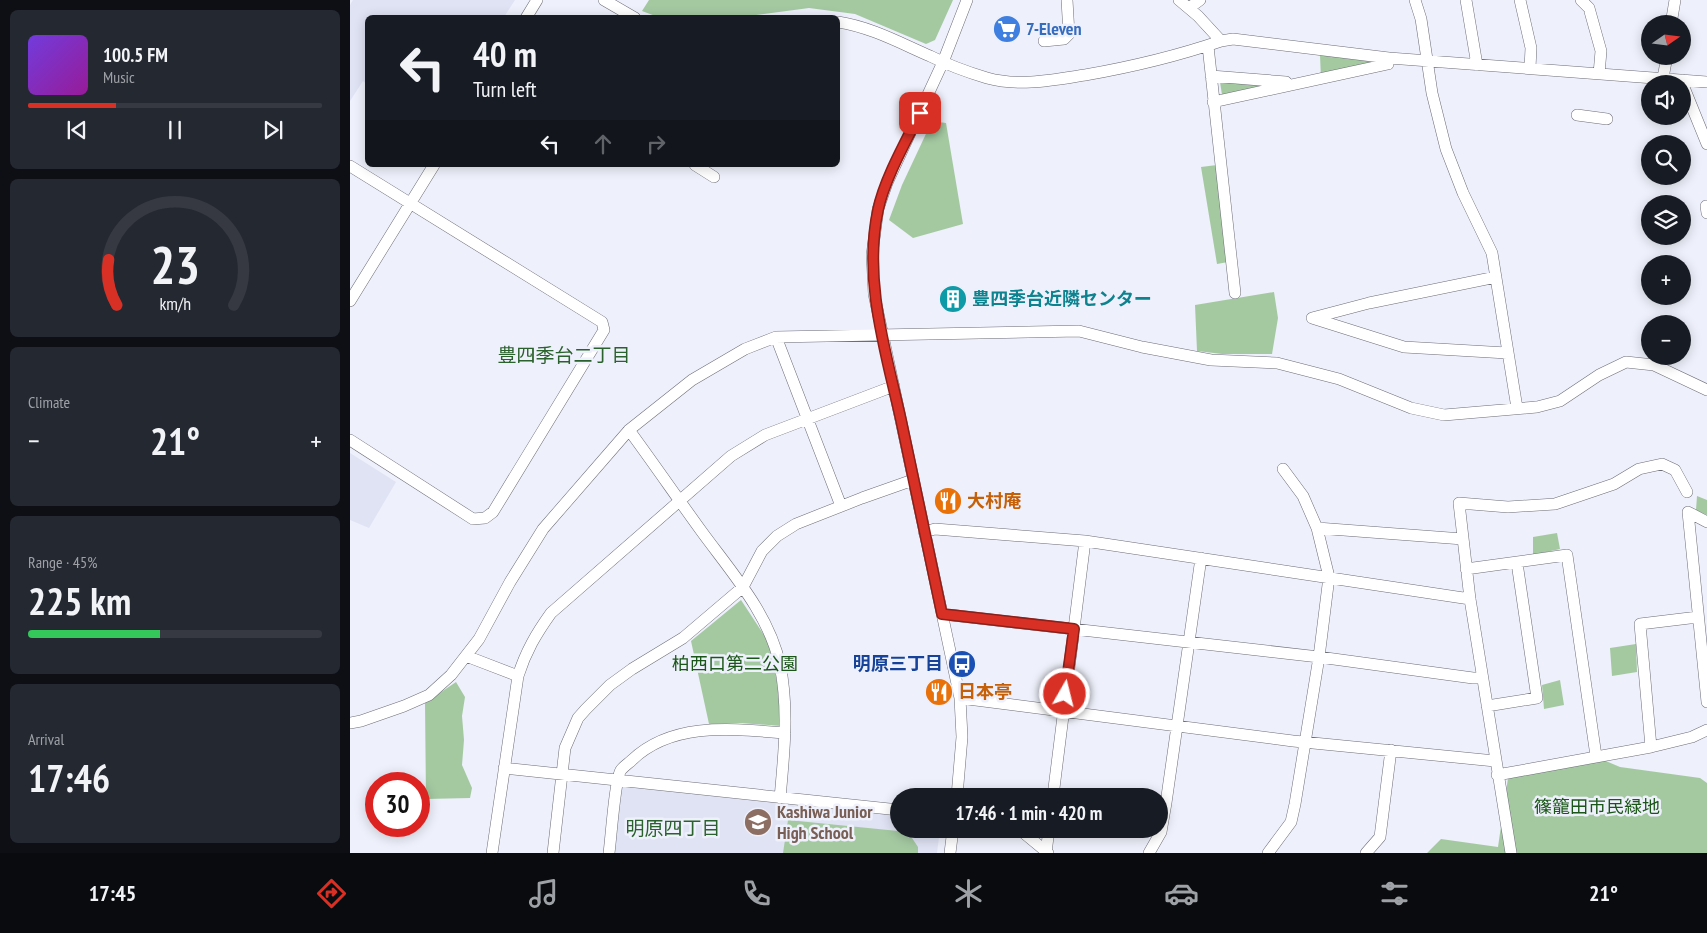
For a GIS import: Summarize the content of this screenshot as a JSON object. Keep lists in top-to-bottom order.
{
  "districts": ["豊四季台二丁目", "明原四丁目"],
  "parks": ["柏西口第二公園", "篠籠田市民緑地"],
  "places": {
    "supermarket": ["7-Eleven"],
    "building": ["豊四季台近隣センター"],
    "restaurant": ["大村庵", "日本亭"],
    "bus stop": ["明原三丁目"],
    "school or university": ["Kashiwa Junior High School"]
  },
  "north": "right",
  "page": {
    "map_buttons": ["+", "−"],
    "turn": ["40 m", "Turn left"],
    "song": ["100.5 FM", "Music"],
    "tile": [
      "Climate",
      ["Range · 45%", "225 km"],
      ["Arrival", "17:46"]
    ],
    "heat": ["−", "21°", "+"],
    "limit": "30",
    "trip": "17:46 · 1 min · 420 m",
    "tabs": ["17:45", "21°"],
    "gauge": ["23", "km/h"]
  }
}
